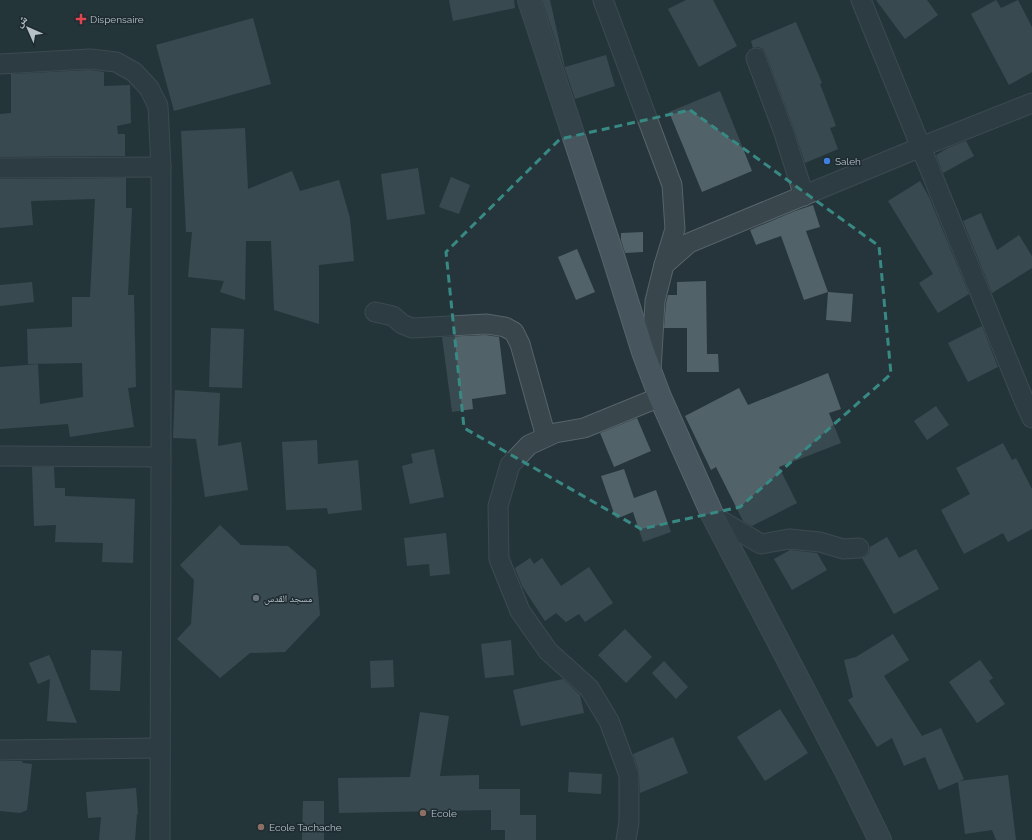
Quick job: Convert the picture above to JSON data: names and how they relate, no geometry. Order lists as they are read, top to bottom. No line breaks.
{"places":{"health":["Dispensaire"],"other":["Saleh","مسجد القدس","Ecole","Ecole Tachache"]},"north":"top left"}
